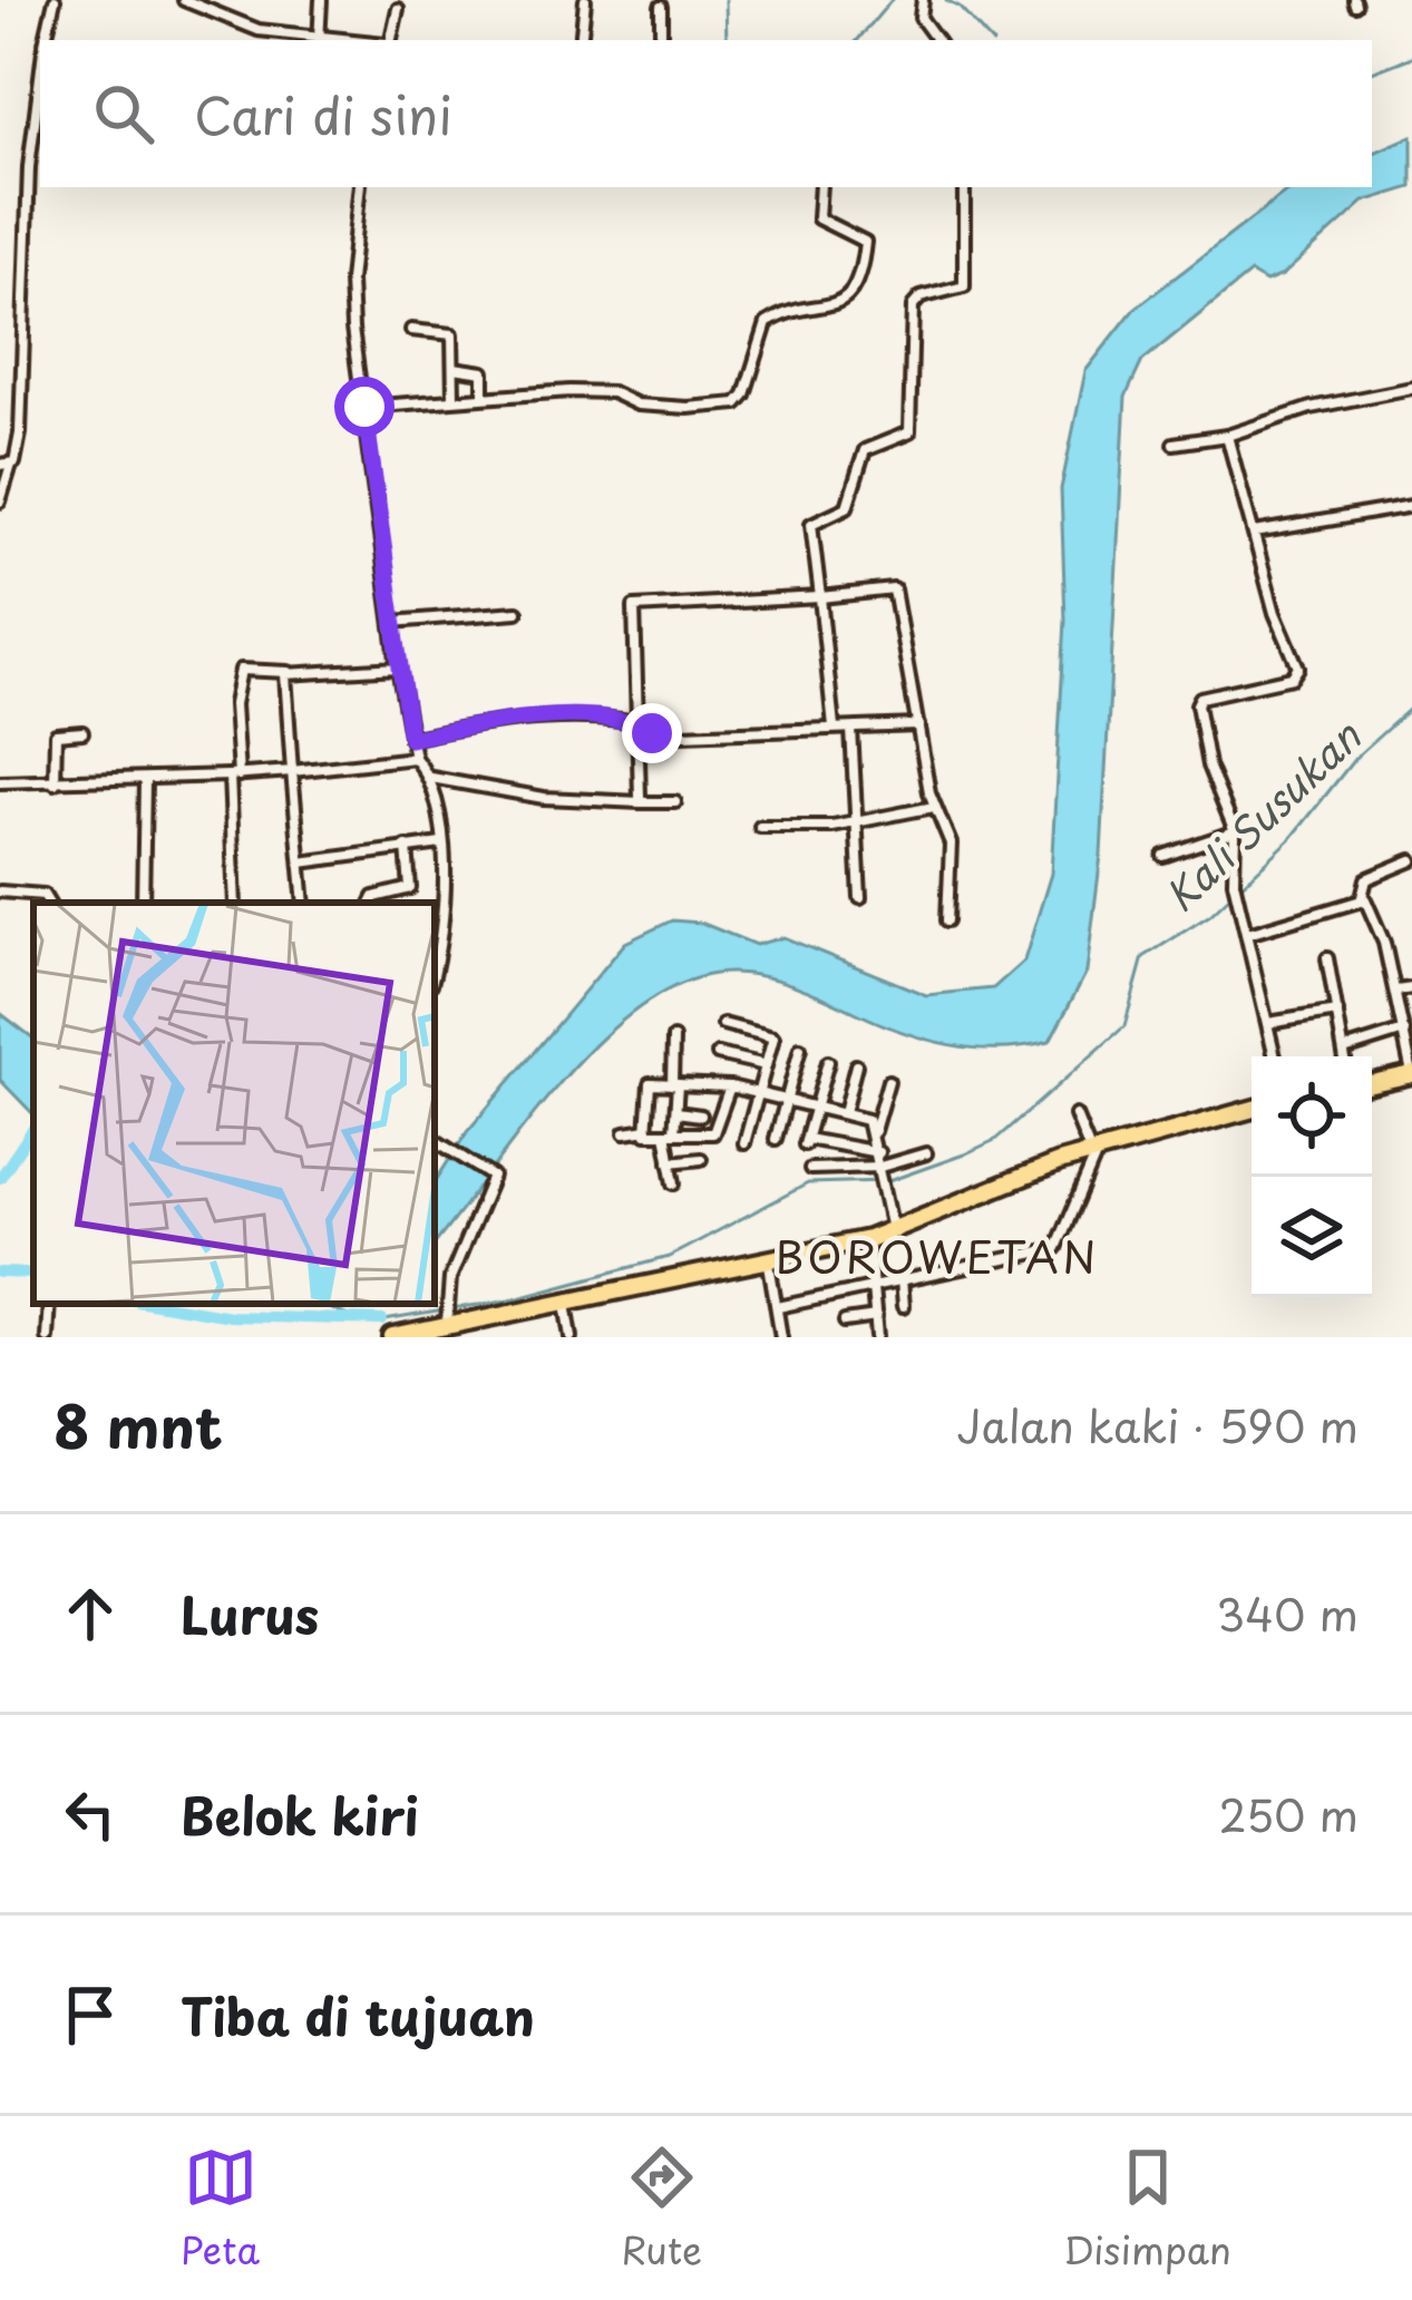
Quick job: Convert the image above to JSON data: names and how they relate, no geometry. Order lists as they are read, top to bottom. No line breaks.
{"districts":["BOROWETAN"],"water":["Kali Susukan"],"page":{"search":"Cari di sini","heading":["8 mnt","Jalan kaki · 590 m"],"list":[["Lurus","340 m"],["Belok kiri","250 m"],"Tiba di tujuan"],"nav":["Peta","Rute","Disimpan"]}}
